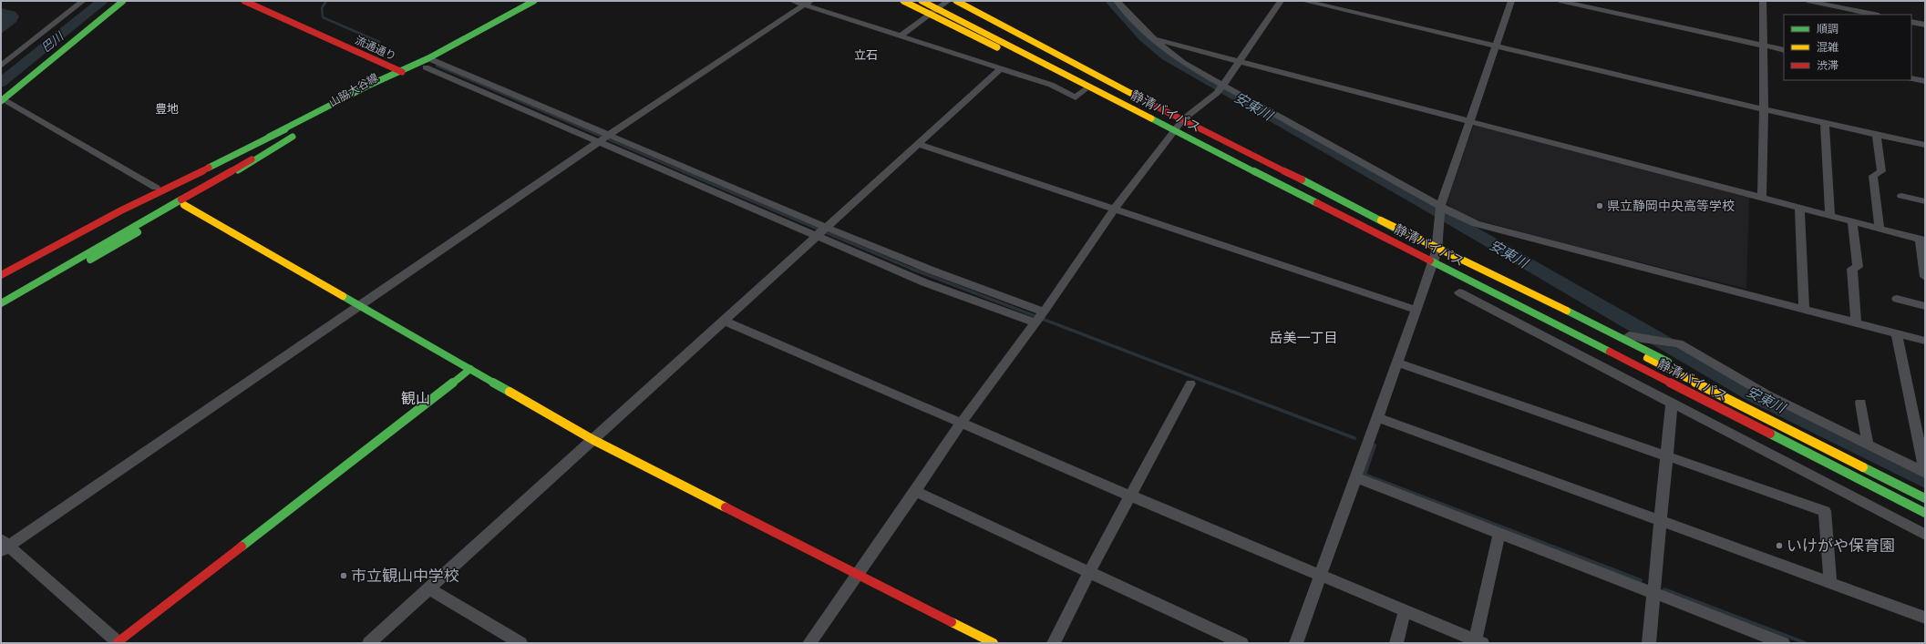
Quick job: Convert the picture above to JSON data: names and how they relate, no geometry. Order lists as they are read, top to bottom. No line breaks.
{"streets":{"main road":["流通通り","山脇大谷線","静清バイパス"]},"crossings":[["流通通り","山脇大谷線"]],"districts":["立石","豊地","岳美一丁目","観山"],"water":["巴川","安東川"],"places":["県立静岡中央高等学校","いけがや保育園","市立観山中学校"],"legend":["順調","混雑","渋滞"]}
